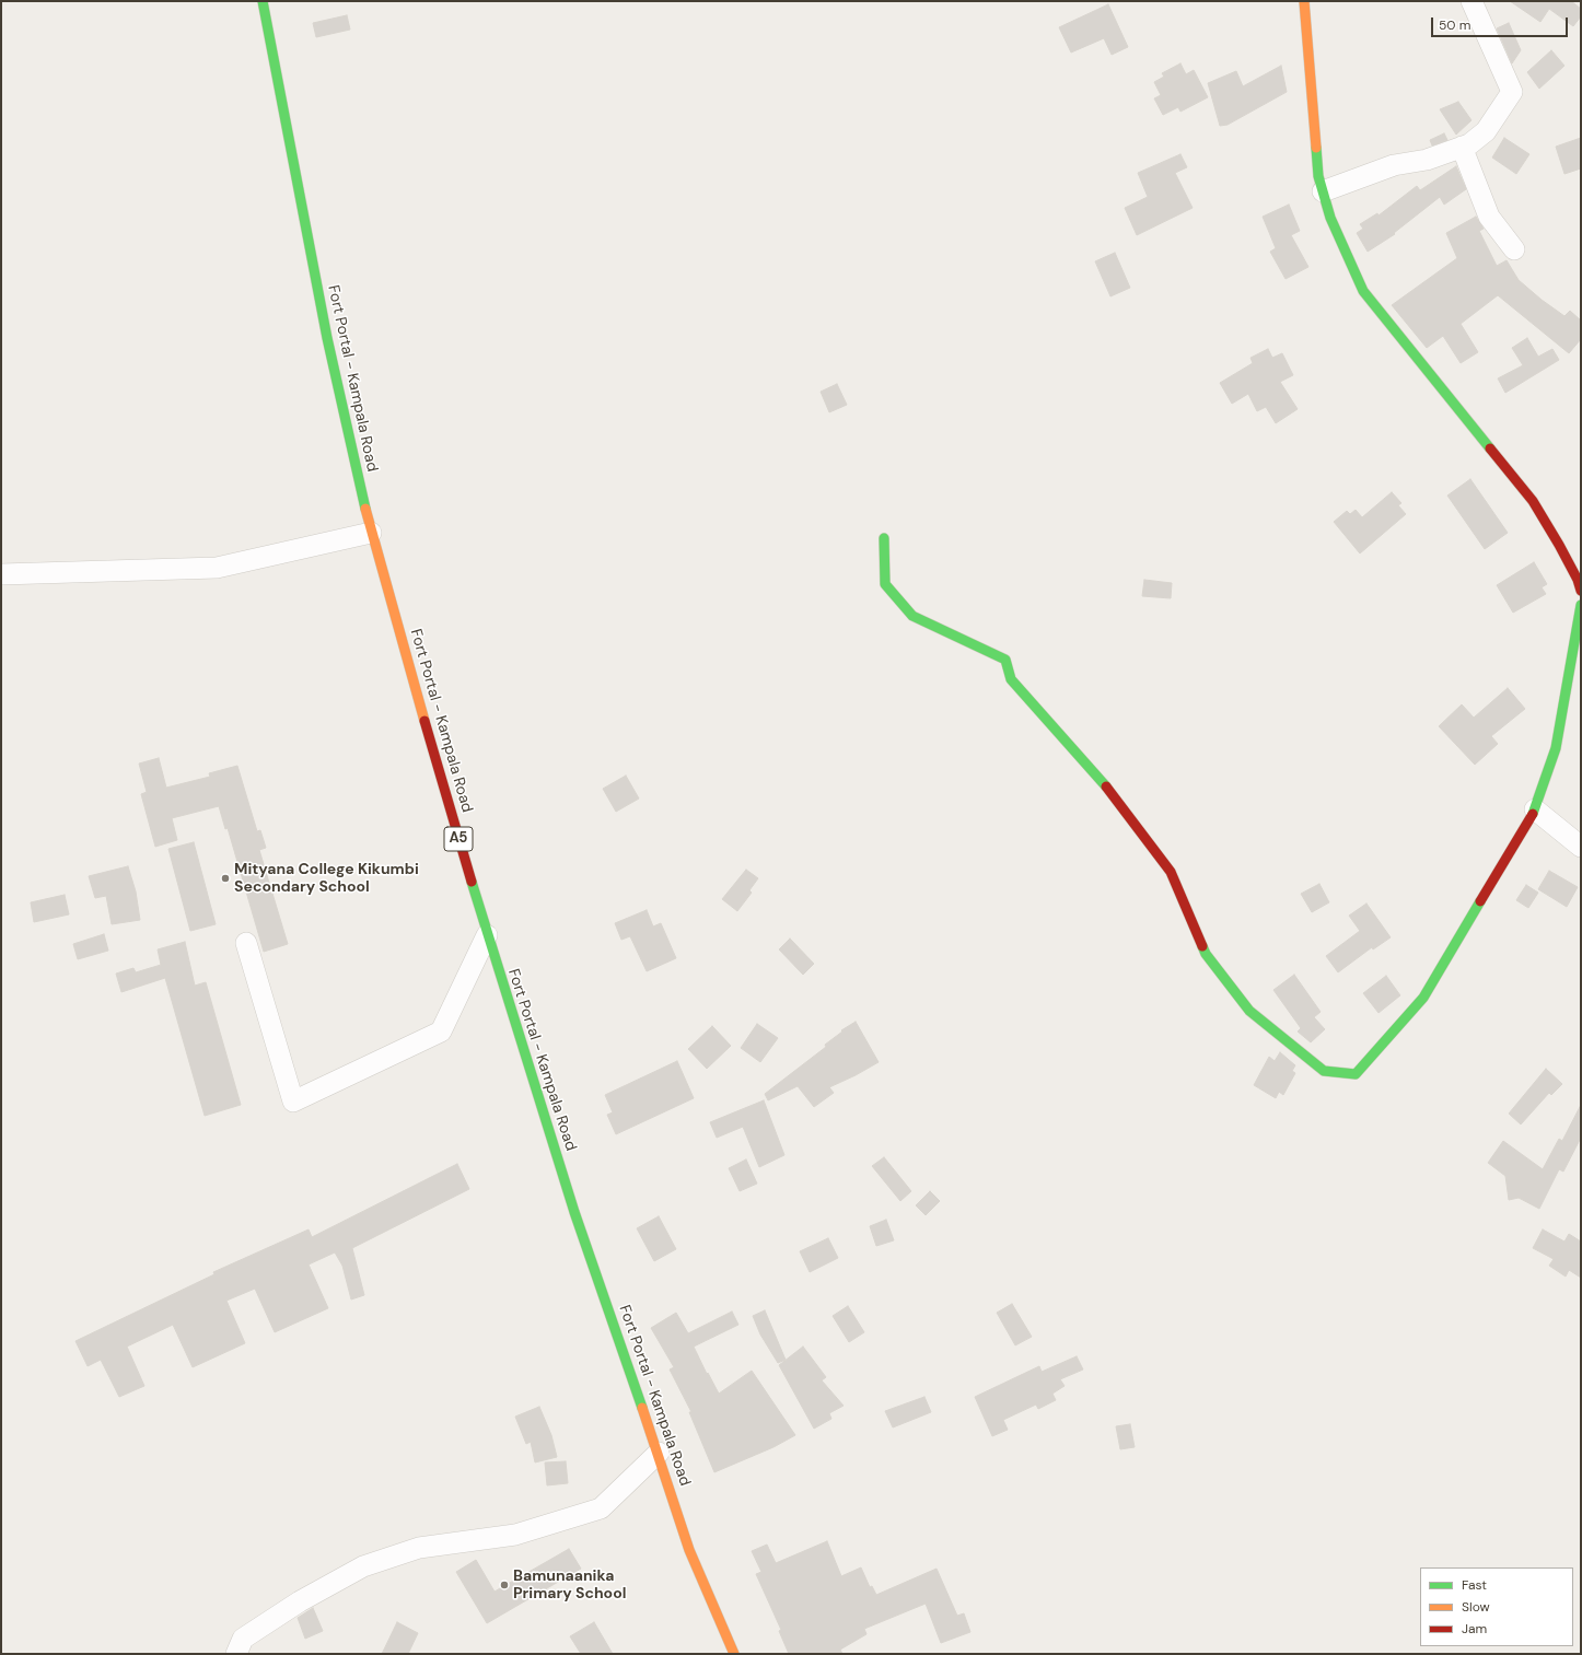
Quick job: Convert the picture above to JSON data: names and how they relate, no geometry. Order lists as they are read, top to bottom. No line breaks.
{"streets":{"street":["Fort Portal - Kampala Road","A5"]},"places":["Mityana College Kikumbi Secondary School","Bamunaanika Primary School"],"legend":["Fast","Slow","Jam"],"scale_bar":"50 m"}
